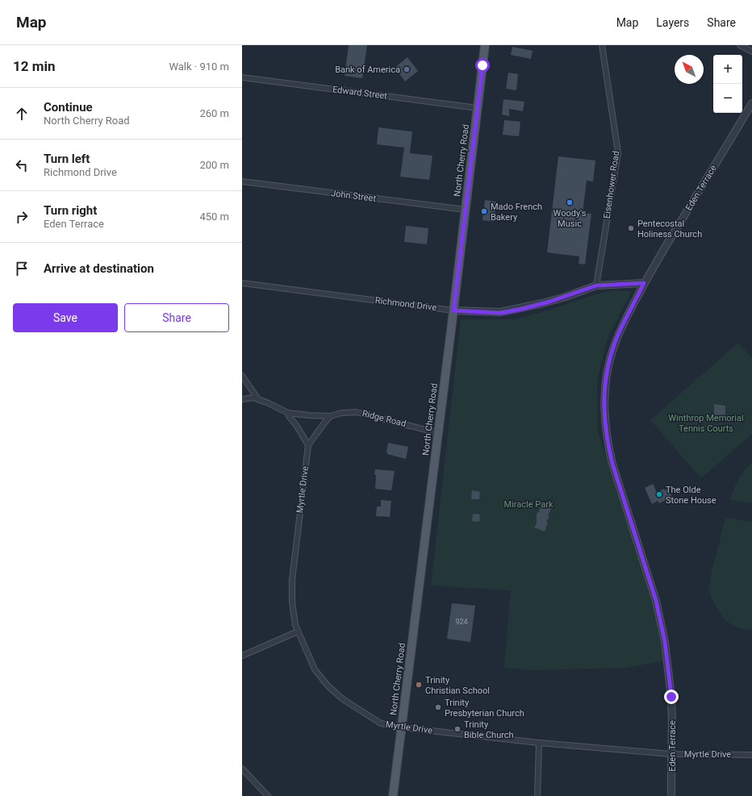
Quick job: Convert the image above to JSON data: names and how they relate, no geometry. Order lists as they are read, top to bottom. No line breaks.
{"streets":{"main road":["North Cherry Road"],"street":["Edward Street","Eisenhower Road","Eden Terrace","John Street","Richmond Drive","Ridge Road","Myrtle Drive"]},"crossings":[["Edward Street","North Cherry Road"],["North Cherry Road","John Street"],["North Cherry Road","Richmond Drive"],["North Cherry Road","Ridge Road"],["North Cherry Road","Myrtle Drive"],["Eisenhower Road","Richmond Drive"],["Eden Terrace","Richmond Drive"],["Eden Terrace","Myrtle Drive"],["Ridge Road","Myrtle Drive"]],"parks":["Winthrop Memorial Tennis Courts","Miracle Park"],"places":["Bank of America","Woody's Music","Mado French Bakery","Pentecostal Holiness Church","The Olde Stone House","Trinity Christian School","Trinity Presbyterian Church","Trinity Bible Church"],"house_numbers":["924"],"north":"top left","page":{"header":"Map","nav":["Map","Layers","Share"],"heading":["12 min","Walk · 910 m"],"map_buttons":["+","−"],"list":[["Continue","North Cherry Road","260 m"],["Turn left","Richmond Drive","200 m"],["Turn right","Eden Terrace","450 m"],"Arrive at destination"],"buttons":["Save","Share"]}}
